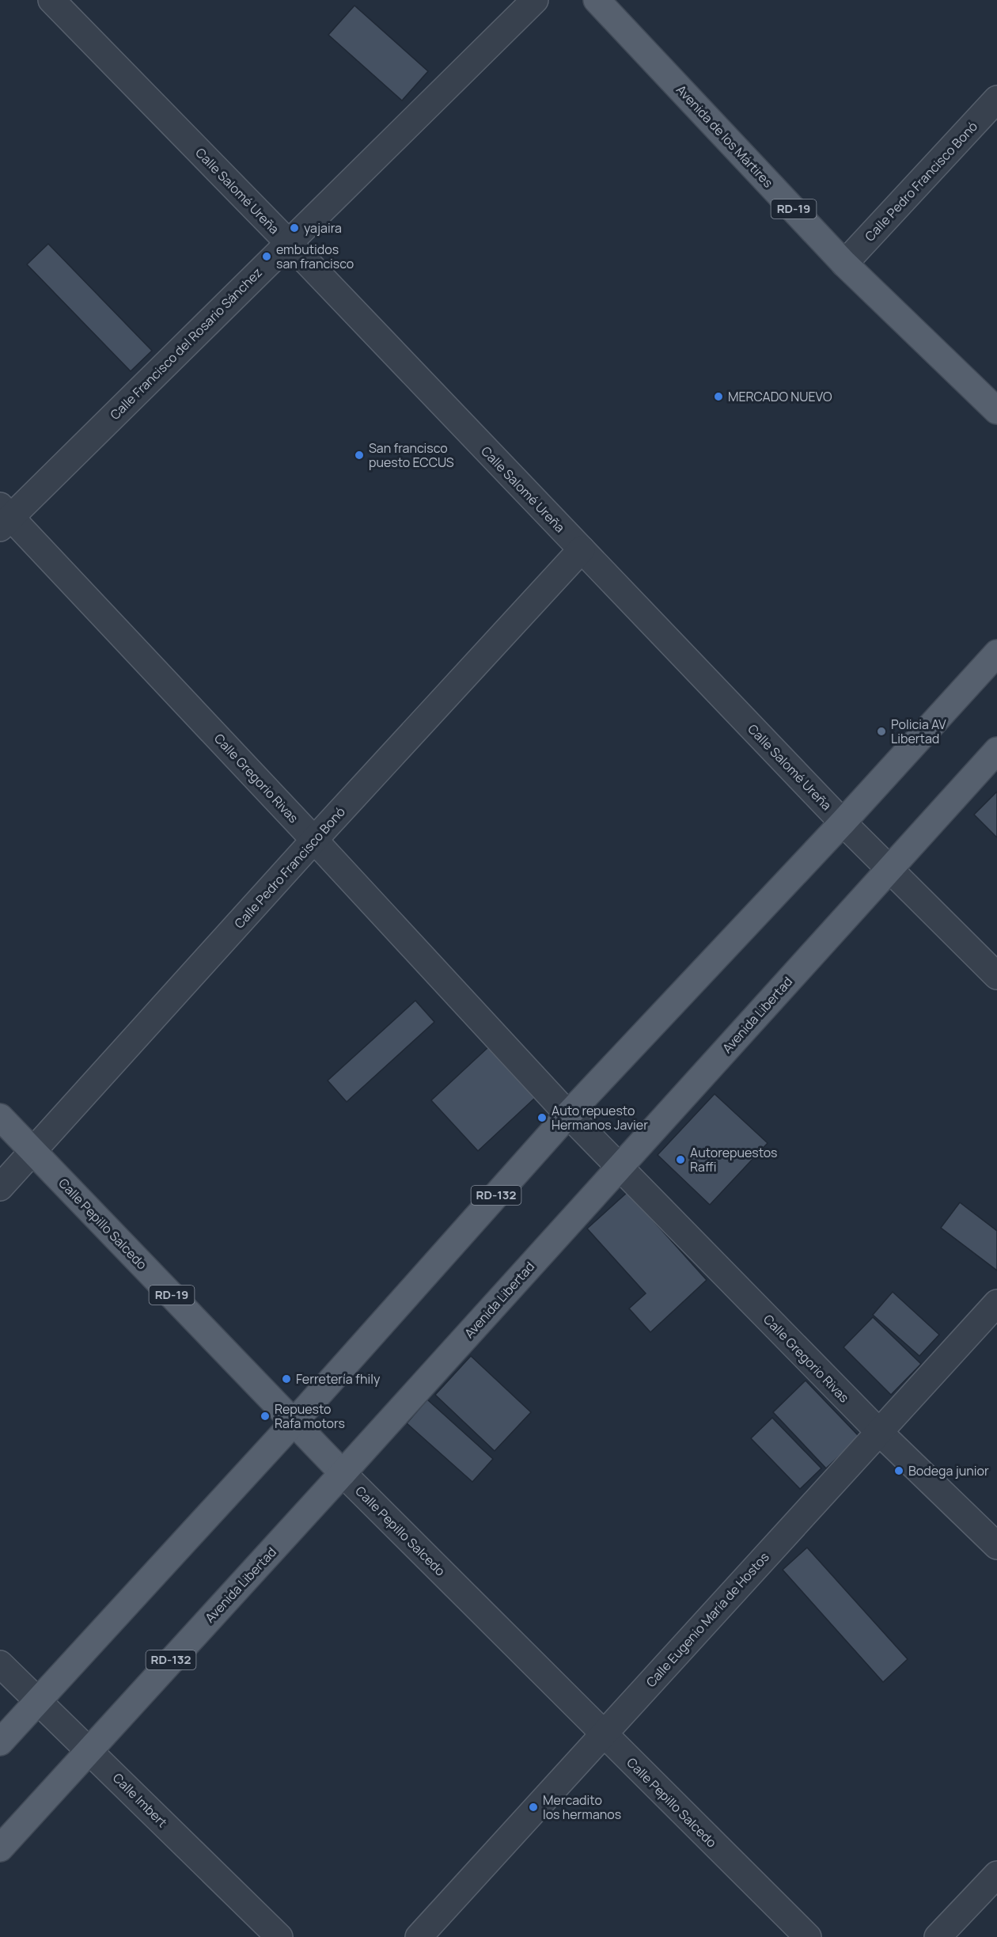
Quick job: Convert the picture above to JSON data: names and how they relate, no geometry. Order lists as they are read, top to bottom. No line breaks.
{"streets":{"main road":["Avenida de los Mártires","RD-19","Avenida Libertad","RD-132","Calle Pepillo Salcedo"],"street":["Calle Pedro Francisco Bonó","Calle Salomé Ureña","Calle Francisco del Rosario Sánchez","Calle Gregorio Rivas","Calle Eugenio María de Hostos","Calle Imbert"]},"crossings":[["Avenida de los Mártires","Calle Pedro Francisco Bonó"],["Calle Pedro Francisco Bonó","Calle Salomé Ureña"],["Calle Pedro Francisco Bonó","Calle Gregorio Rivas"],["Calle Pedro Francisco Bonó","Calle Pepillo Salcedo"],["Calle Salomé Ureña","Calle Francisco del Rosario Sánchez"],["Calle Salomé Ureña","Avenida Libertad"],["Calle Salomé Ureña","RD-132"],["Calle Francisco del Rosario Sánchez","Calle Gregorio Rivas"],["Calle Gregorio Rivas","Avenida Libertad"],["Calle Gregorio Rivas","RD-132"],["Calle Gregorio Rivas","Calle Eugenio María de Hostos"],["Avenida Libertad","Calle Pepillo Salcedo"],["Avenida Libertad","Calle Imbert"],["RD-132","Calle Pepillo Salcedo"],["RD-132","Calle Imbert"],["Calle Pepillo Salcedo","Calle Eugenio María de Hostos"]],"places":["yajaira","embutidos san francisco","MERCADO NUEVO","San francisco puesto ECCUS","Policia AV Libertad","Auto repuesto Hermanos Javier","Autorepuestos Raffi","Ferretería fhily","Repuesto Rafa motors","Bodega junior","Mercadito los hermanos"]}
